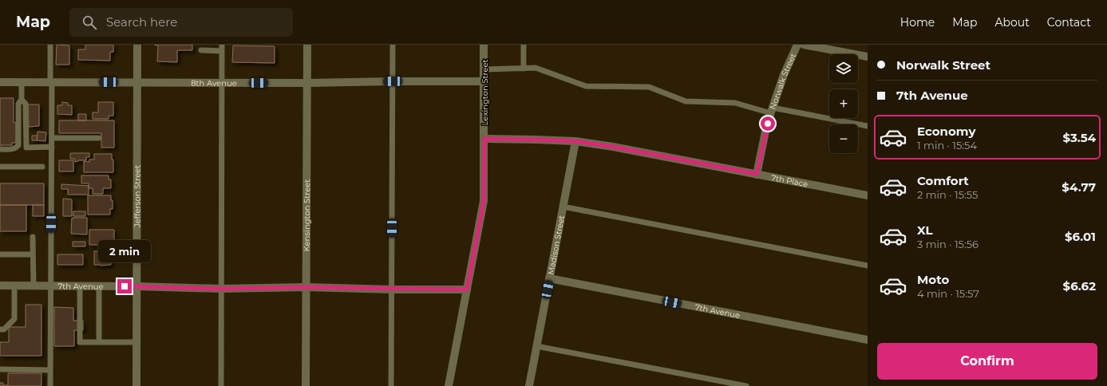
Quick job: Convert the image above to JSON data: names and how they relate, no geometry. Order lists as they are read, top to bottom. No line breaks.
{"streets":{"street":["Norwalk Street","8th Avenue","Lexington Street","7th Place","Jefferson Street","Kensington Street","Madison Street","7th Avenue"]},"crossings":[["Norwalk Street","7th Place"],["8th Avenue","Lexington Street"],["8th Avenue","Jefferson Street"],["8th Avenue","Kensington Street"],["Lexington Street","7th Place"],["Lexington Street","7th Avenue"],["7th Place","Madison Street"],["Jefferson Street","7th Avenue"],["Kensington Street","7th Avenue"],["Madison Street","7th Avenue"]],"page":{"header":"Map","search":"Search here","nav":["Home","Map","About","Contact"],"banner":["Norwalk Street","7th Avenue"],"map_buttons":["+","−"],"list":[{"name":"Economy","note":"1 min · 15:54","value":"$3.54"},{"name":"Comfort","note":"2 min · 15:55","value":"$4.77"},{"name":"XL","note":"3 min · 15:56","value":"$6.01"},{"name":"Moto","note":"4 min · 15:57","value":"$6.62"}],"bubble":"2 min","buttons":"Confirm"}}
